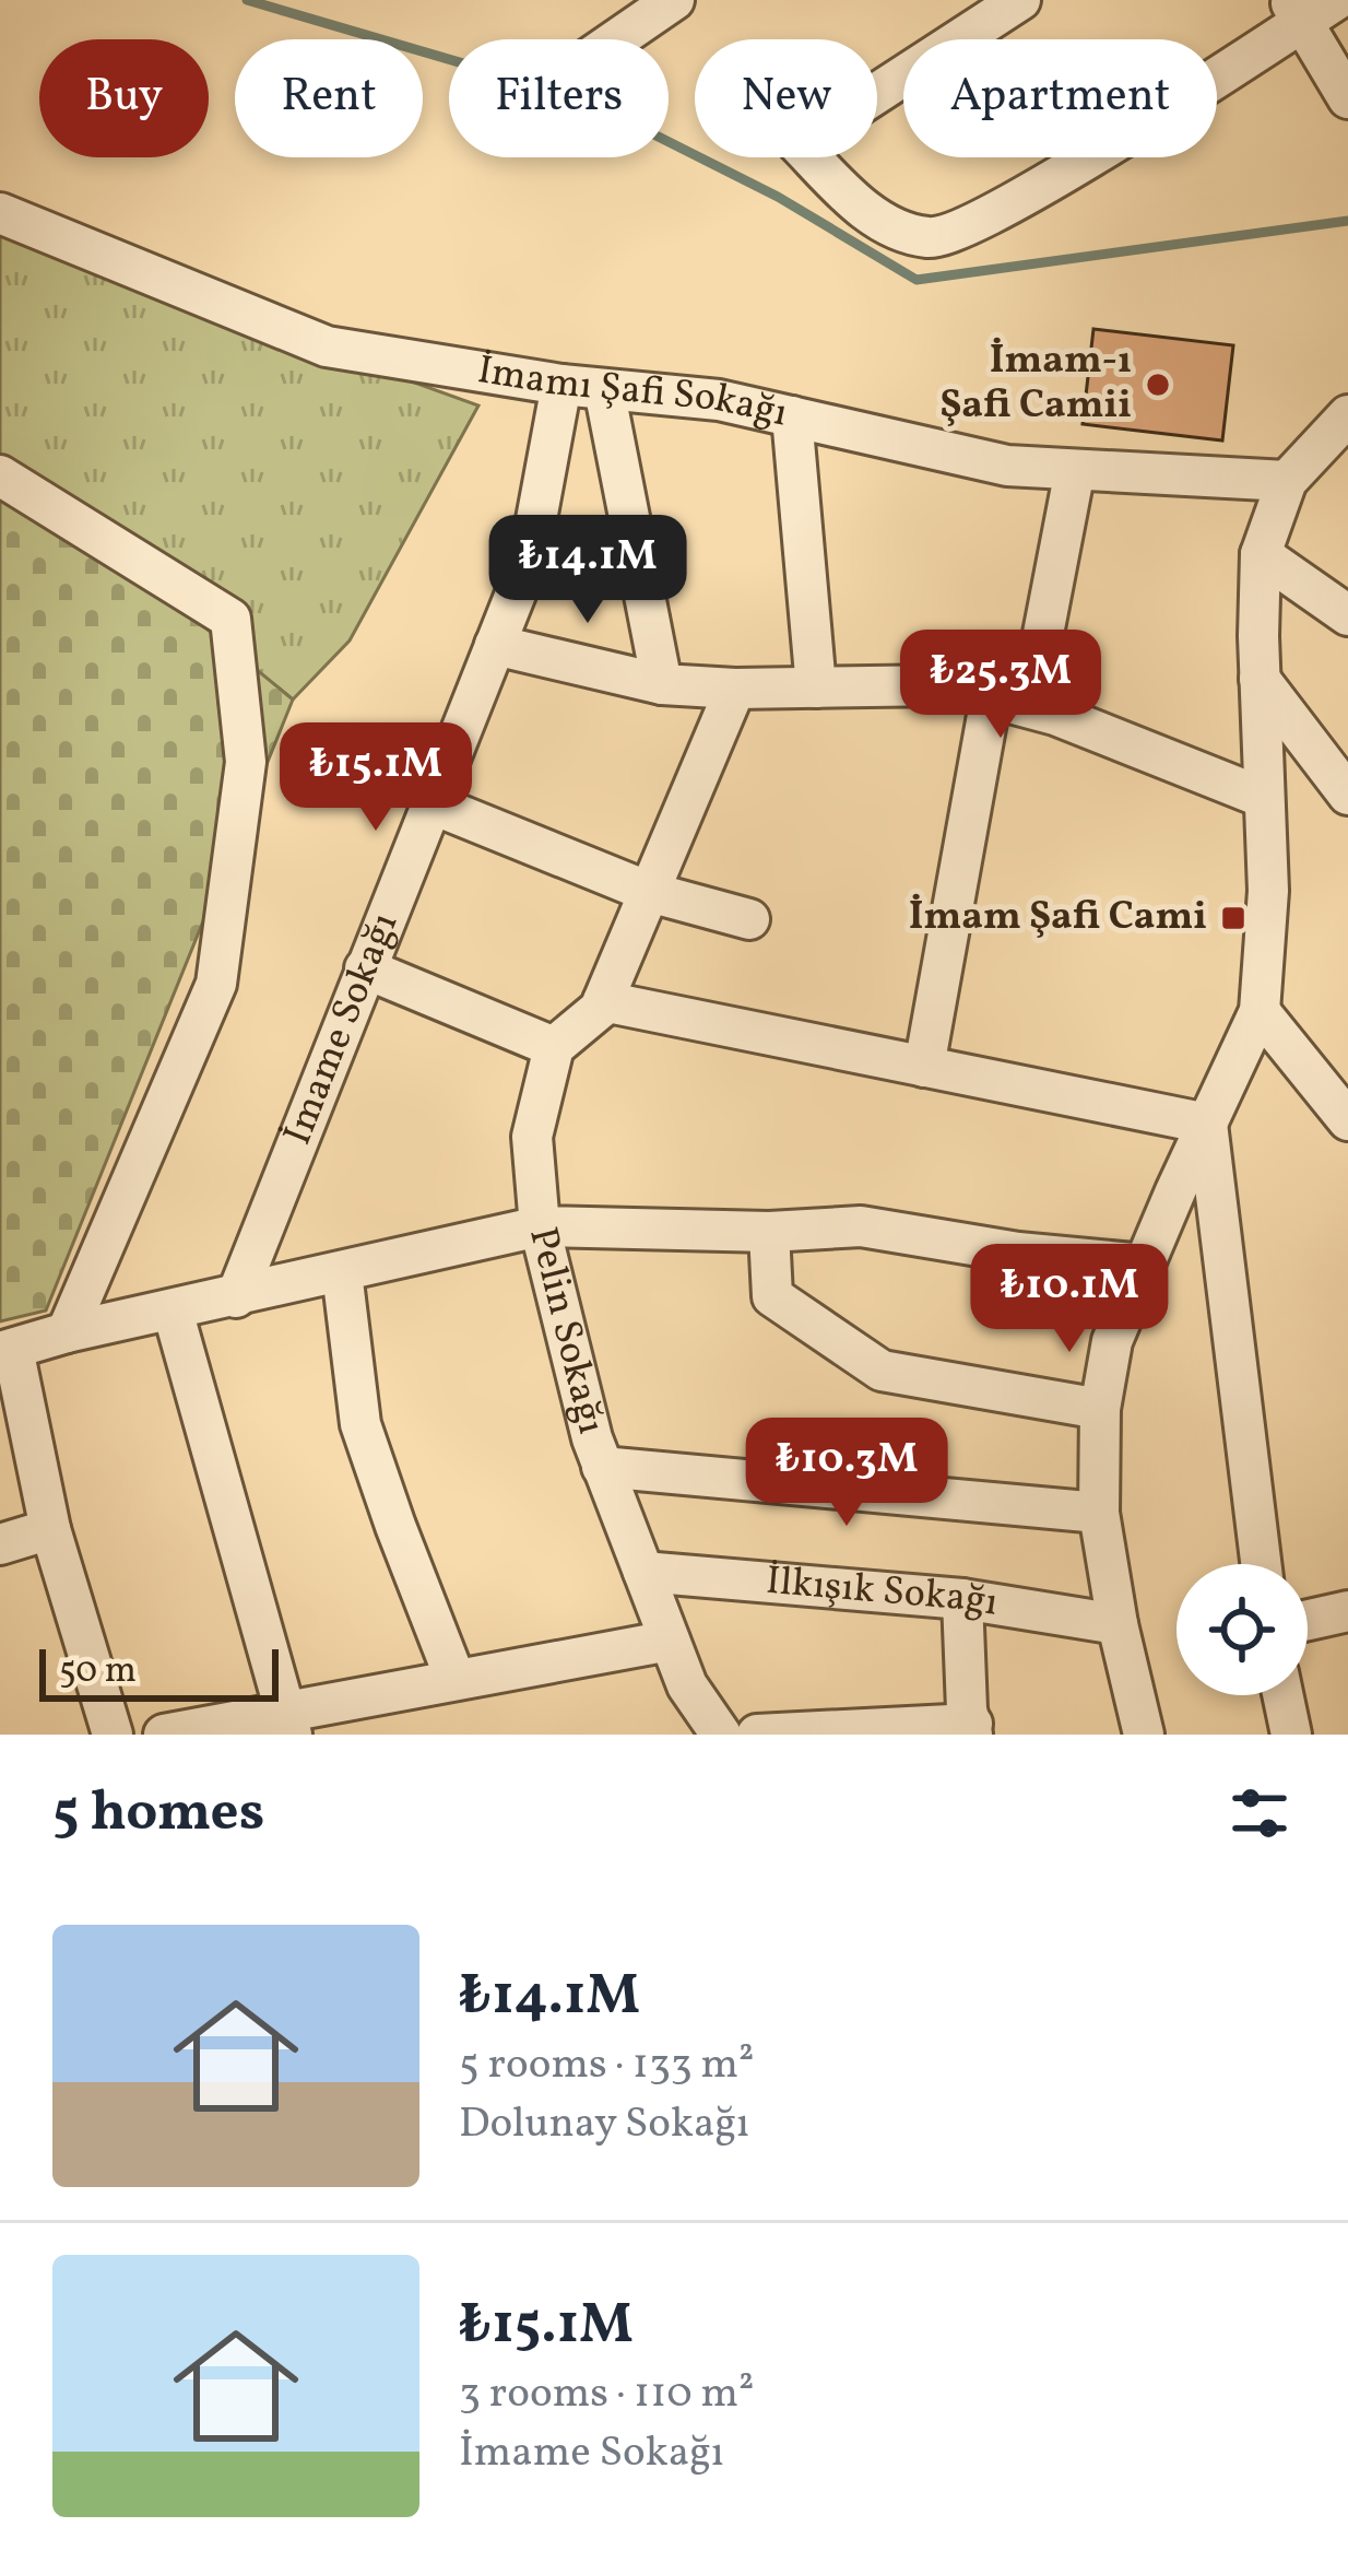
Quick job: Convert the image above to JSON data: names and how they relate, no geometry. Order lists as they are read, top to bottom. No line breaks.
{"streets":{"street":["İmamı Şafi Sokağı","İmame Sokağı","Pelin Sokağı","İlkışık Sokağı"]},"crossings":[["İmamı Şafi Sokağı","İmame Sokağı"],["İmame Sokağı","Pelin Sokağı"],["Pelin Sokağı","İlkışık Sokağı"]],"places":{"other":["İmam-ı Şafi Camii"],"transit":["İmam Şafi Cami"]},"scale_bar":"50 m","page":{"chip":["Buy","Rent","Filters","New","Apartment"],"price":["₺14.1M","₺25.3M","₺15.1M","₺10.1M","₺10.3M"],"scale":"50 m","heading":"5 homes","list":[{"name":"₺14.1M","note":"5 rooms · 133 m² · Dolunay Sokağı"},{"name":"₺15.1M","note":"3 rooms · 110 m² · İmame Sokağı"}]}}
